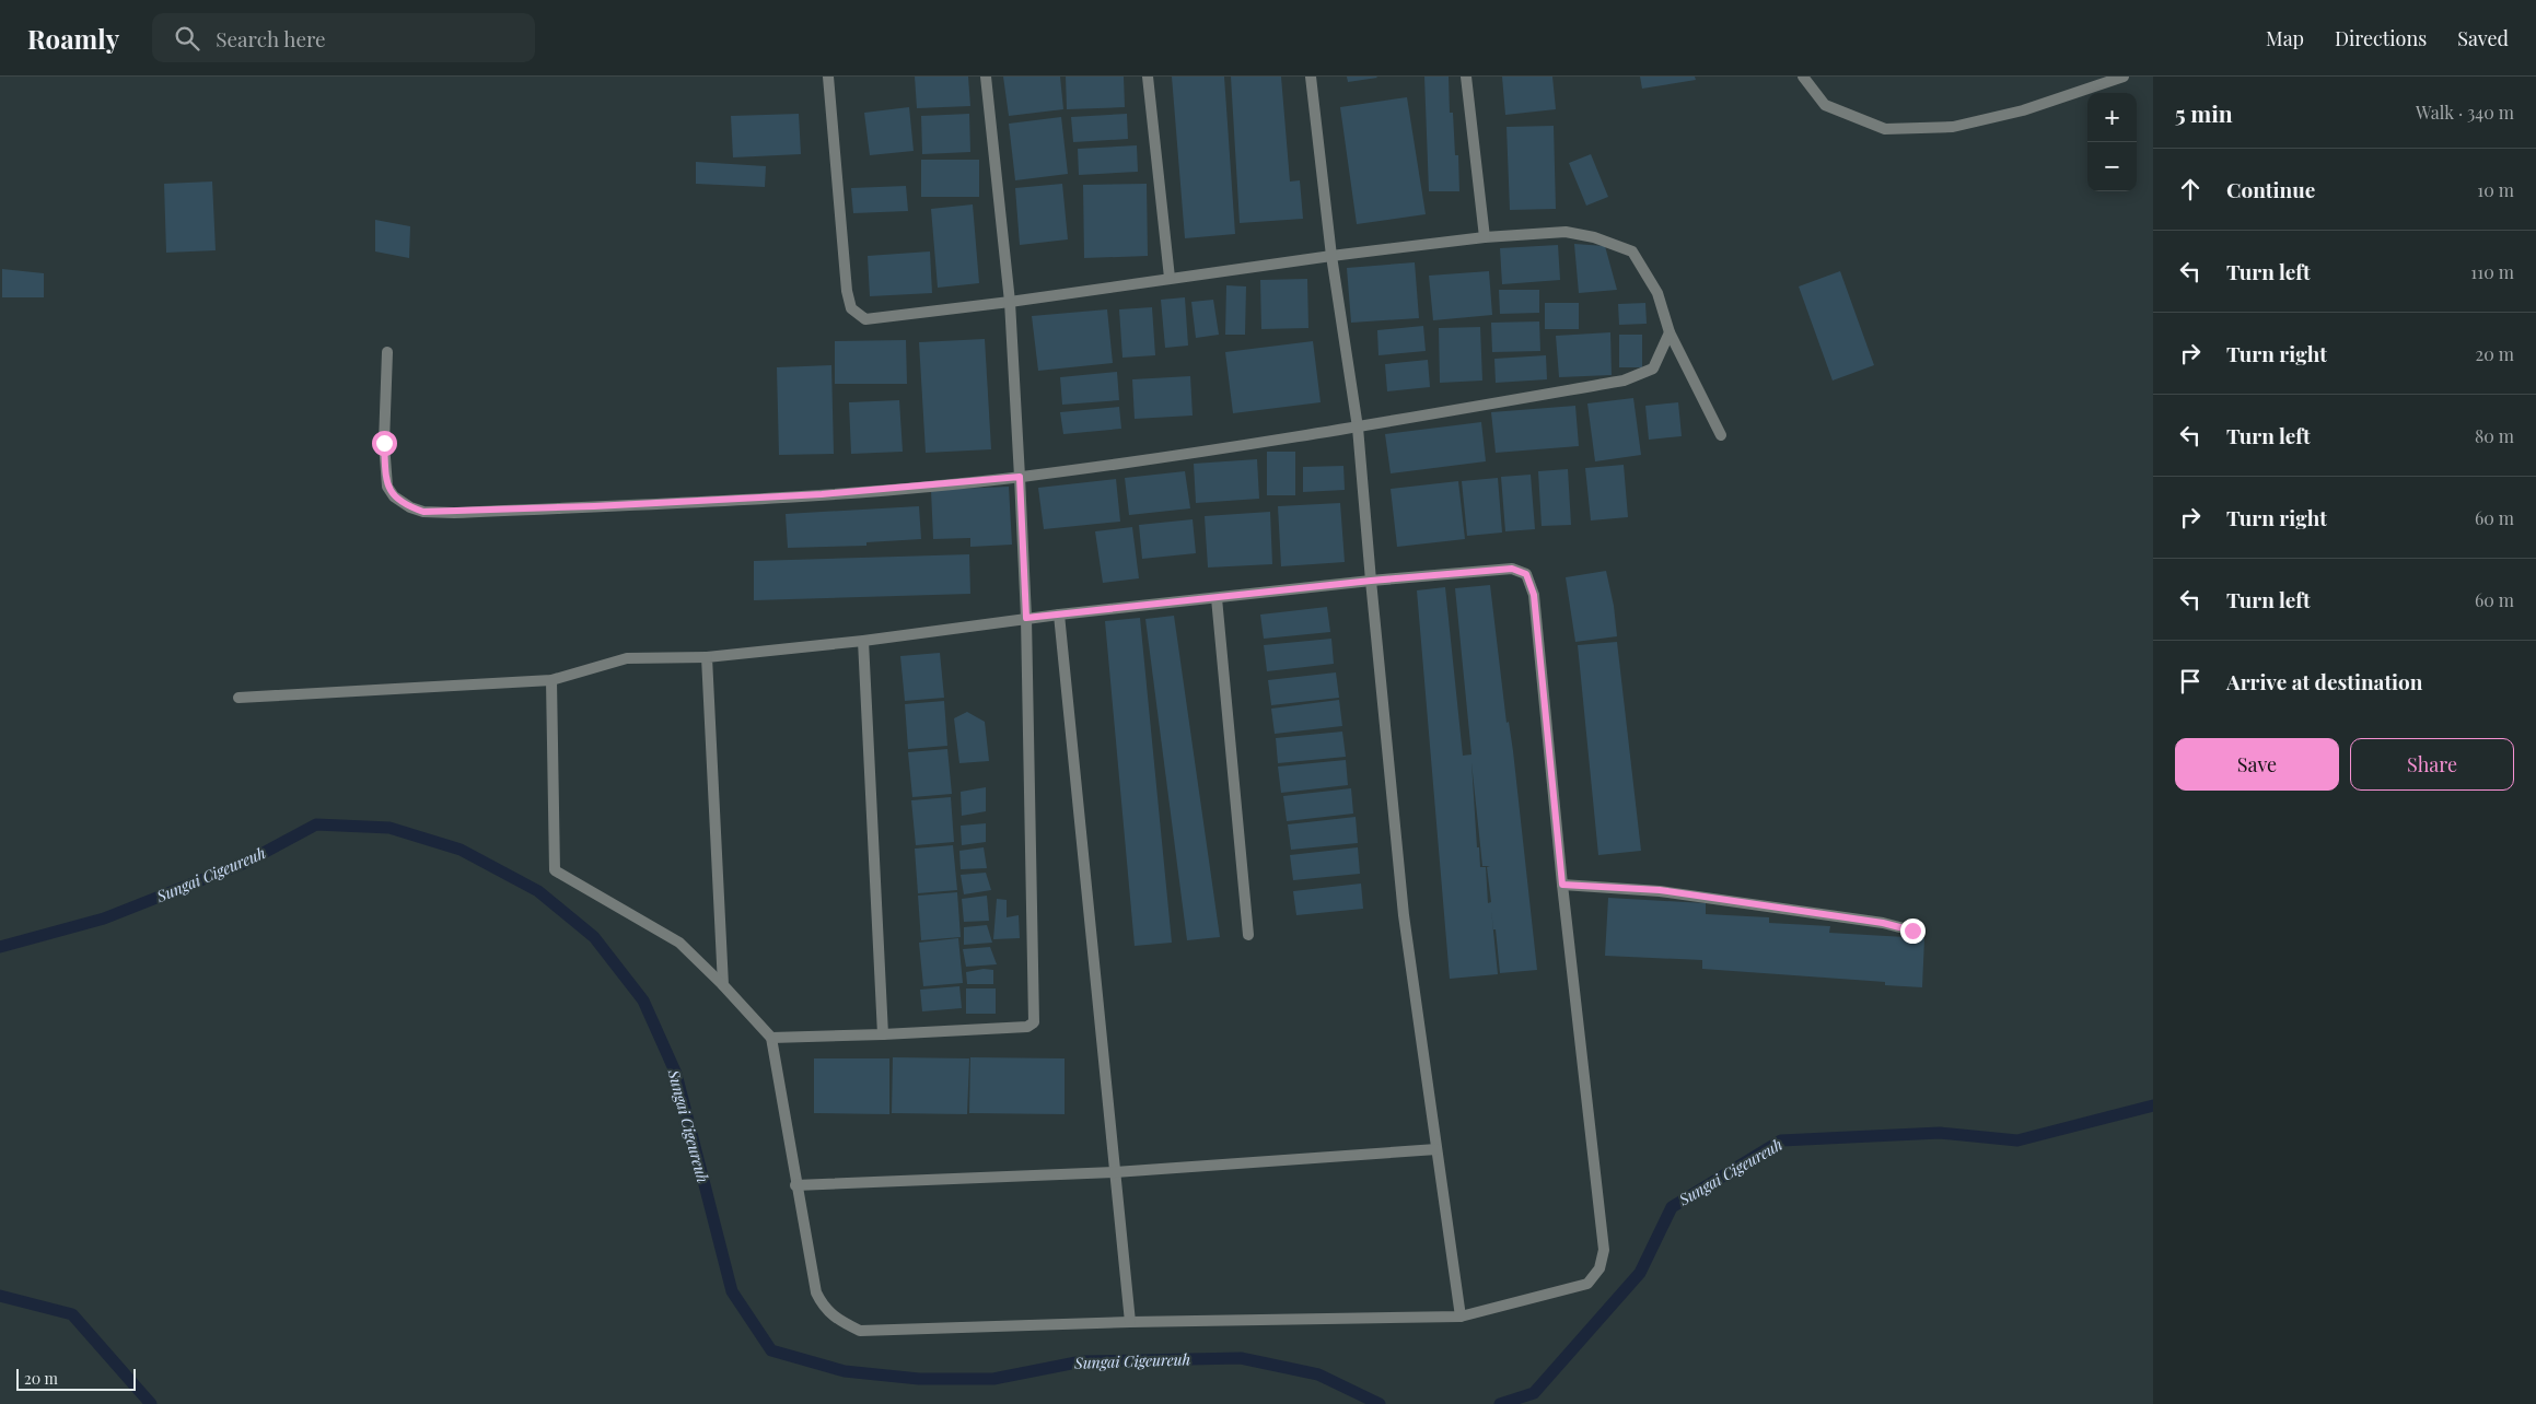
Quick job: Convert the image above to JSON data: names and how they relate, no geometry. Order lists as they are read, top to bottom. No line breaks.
{"water":["Sungai Cigeureuh"],"scale_bar":"20 m","page":{"header":"Roamly","search":"Search here","nav":["Map","Directions","Saved"],"heading":["5 min","Walk · 340 m"],"map_buttons":["+","−"],"list":[["Continue","10 m"],["Turn left","110 m"],["Turn right","20 m"],["Turn left","80 m"],["Turn right","60 m"],["Turn left","60 m"],"Arrive at destination"],"buttons":["Save","Share"],"scale":"20 m"}}
